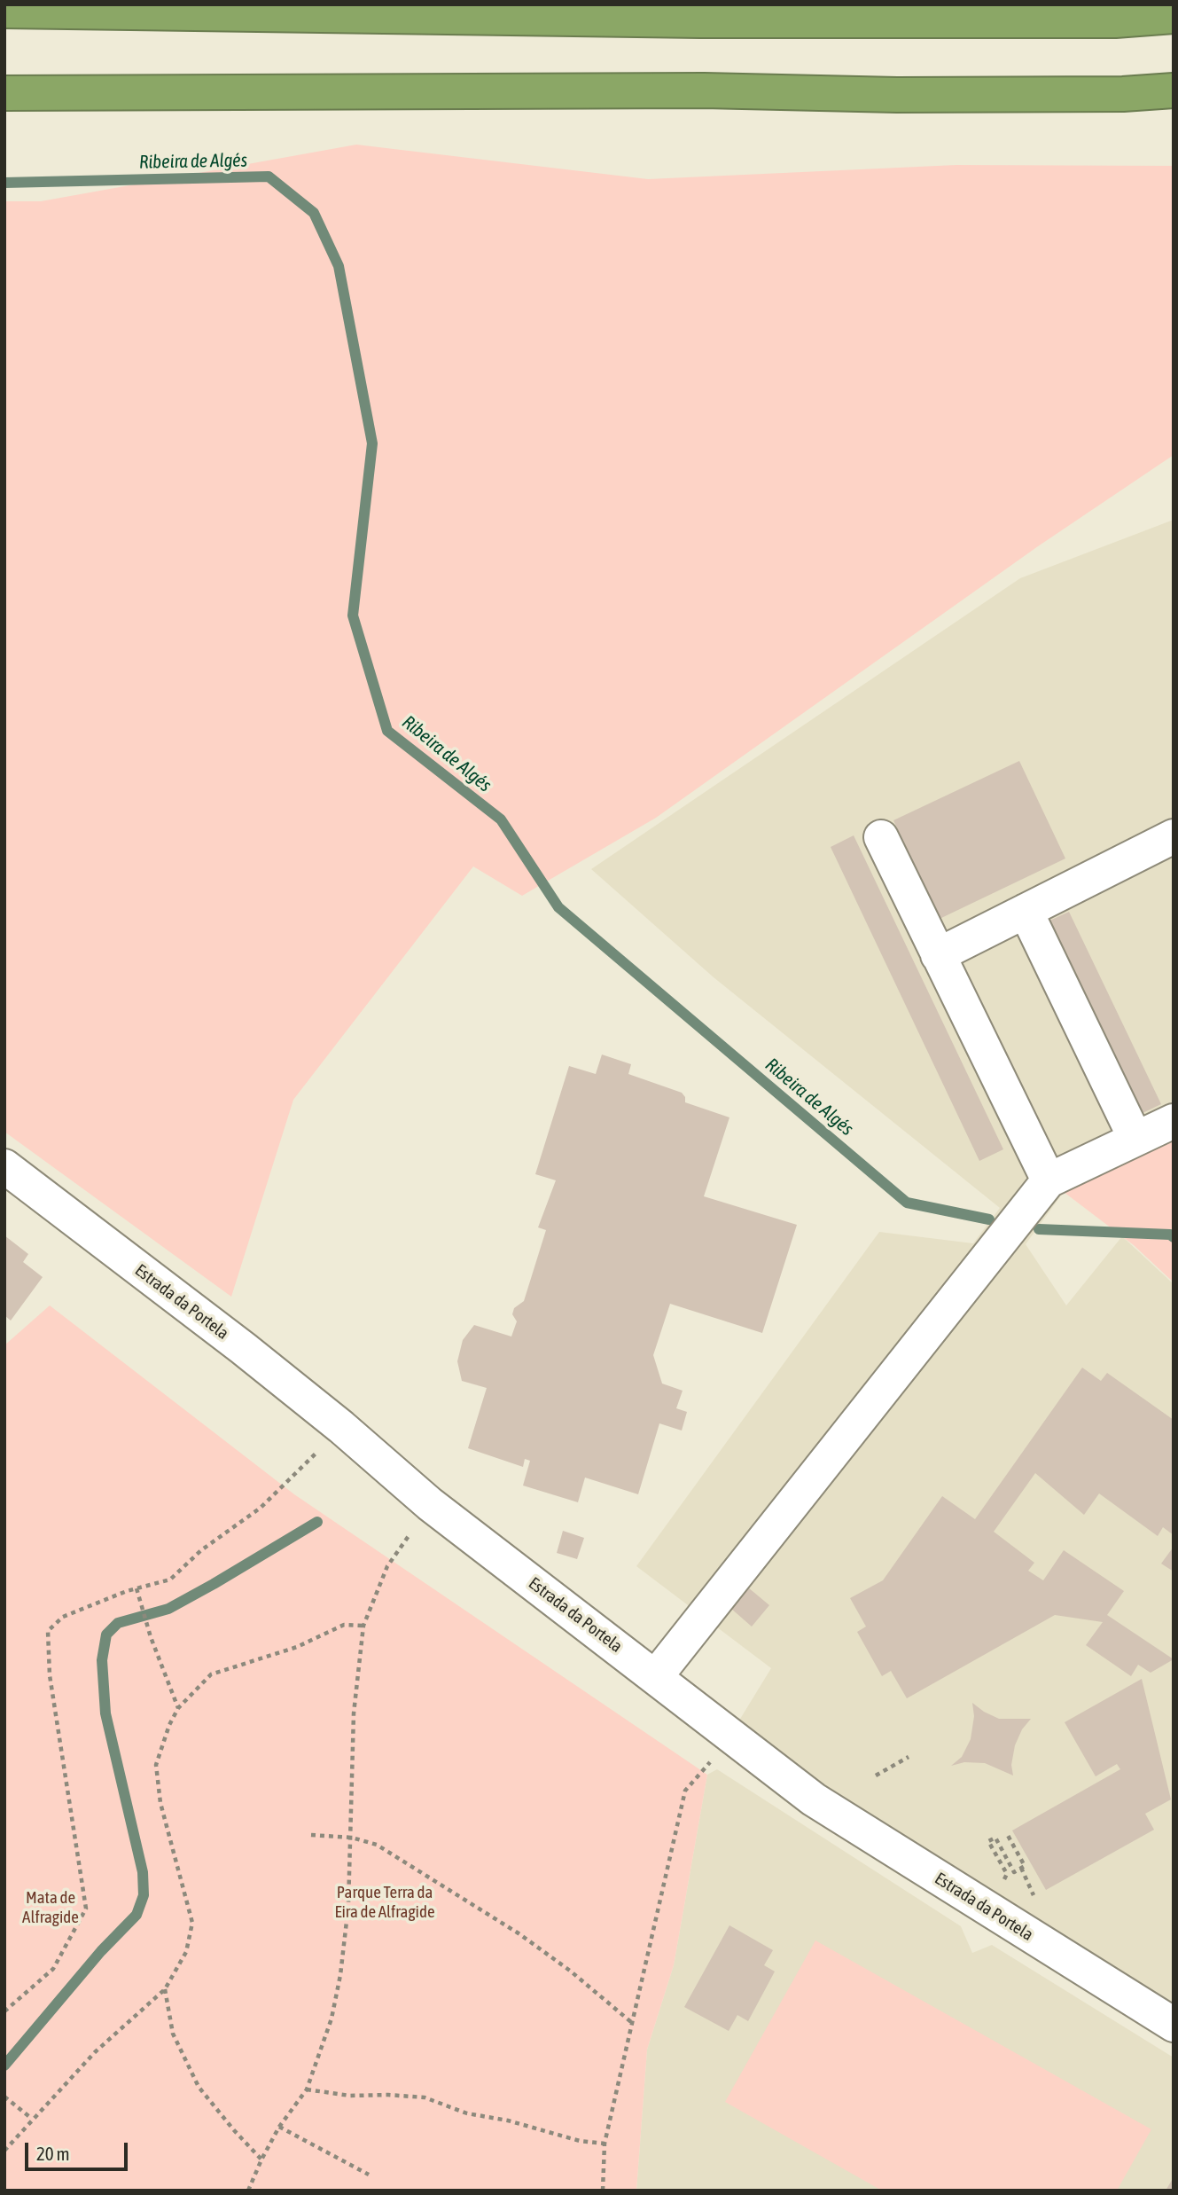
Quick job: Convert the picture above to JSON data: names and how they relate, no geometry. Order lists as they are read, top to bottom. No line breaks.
{"streets":{"street":["Estrada da Portela"]},"water":["Ribeira de Algés"],"parks":["Parque Terra da Eira de Alfragide","Mata de Alfragide"],"scale_bar":"20 m"}
